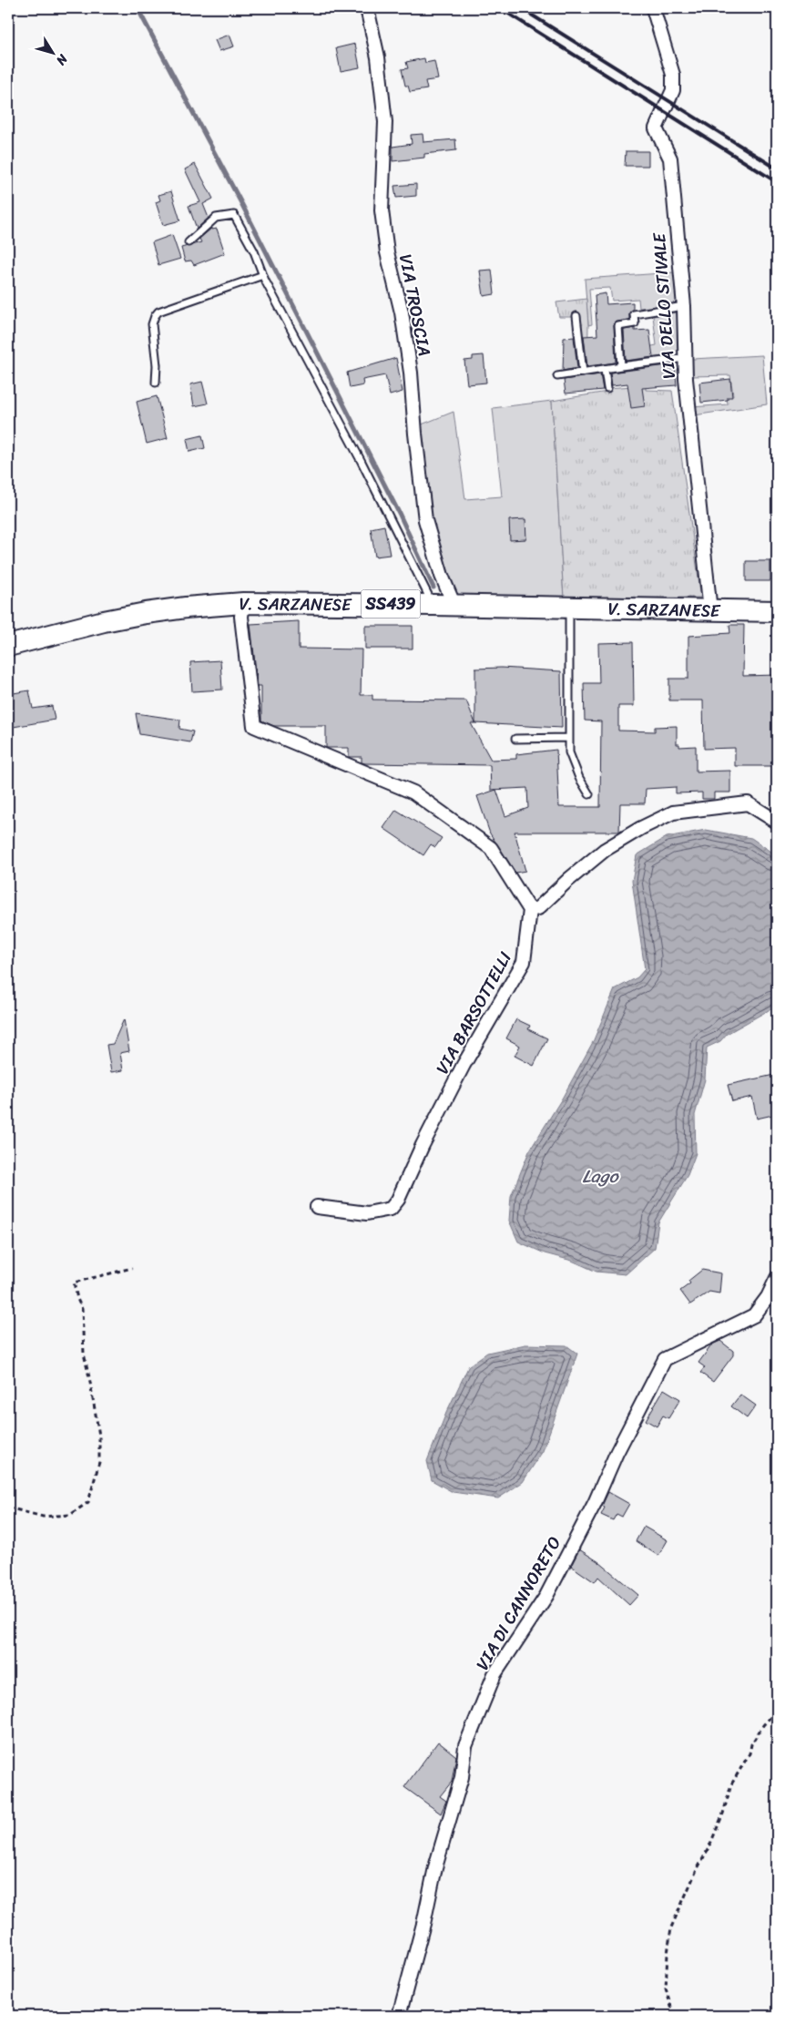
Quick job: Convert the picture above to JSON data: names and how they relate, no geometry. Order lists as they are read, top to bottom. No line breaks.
{"streets":{"main road":["V. SARZANESE","SS439"],"street":["VIA TROSCIA","VIA DELLO STIVALE","VIA BARSOTTELLI","VIA DI CANNORETO"]},"crossings":[["VIA TROSCIA","V. SARZANESE"],["VIA DELLO STIVALE","V. SARZANESE"]],"water":["Lago"],"north":"bottom right"}
